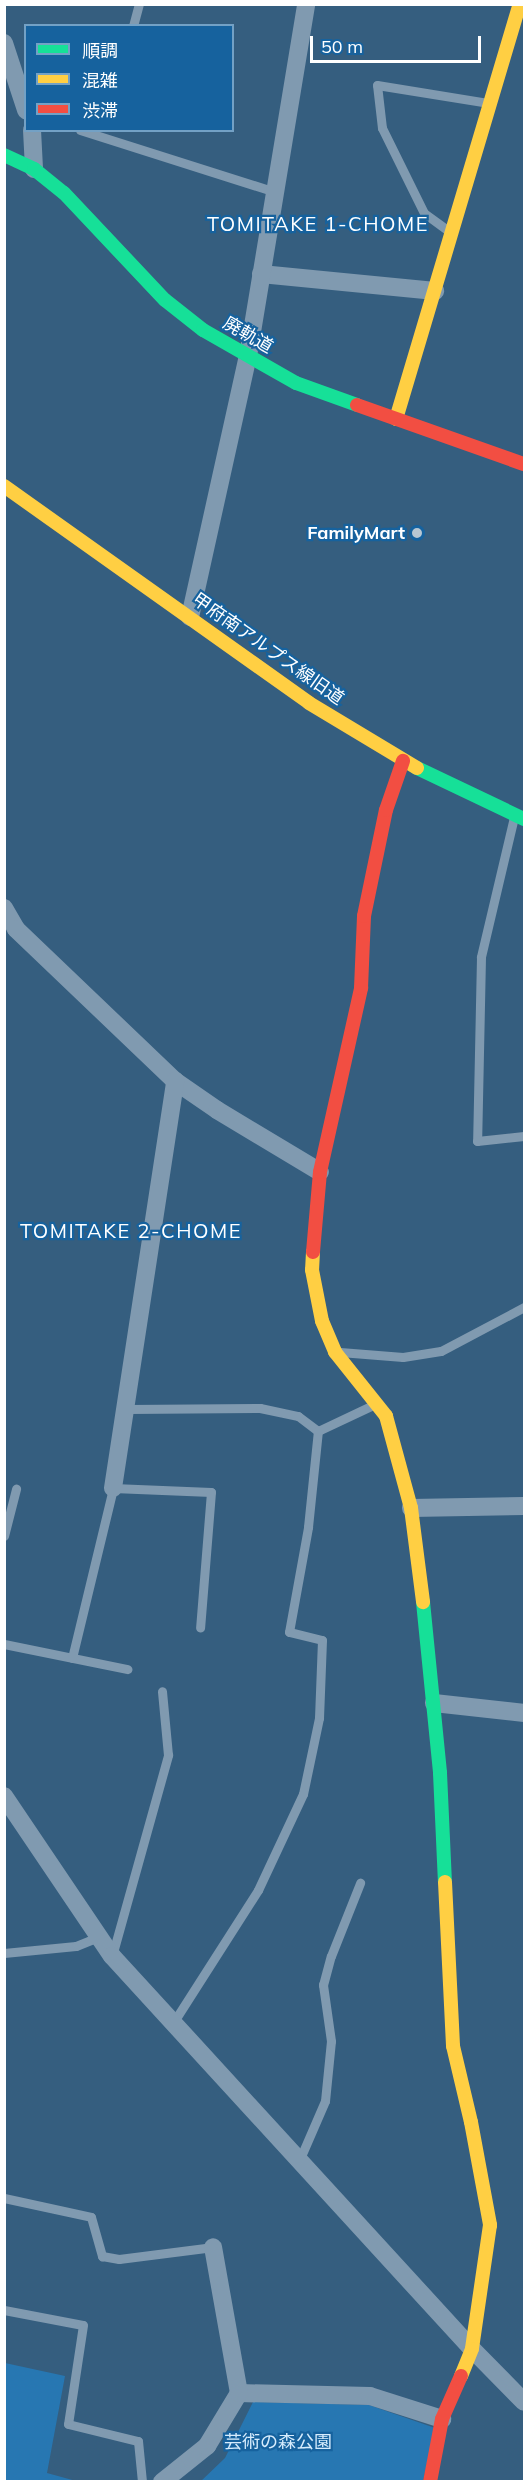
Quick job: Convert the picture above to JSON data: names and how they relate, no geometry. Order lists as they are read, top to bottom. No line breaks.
{"streets":{"street":["廃軌道","甲府南アルプス線旧道"]},"districts":["TOMITAKE 1-CHOME","TOMITAKE 2-CHOME"],"parks":["芸術の森公園"],"places":["FamilyMart"],"legend":["順調","混雑","渋滞"],"scale_bar":"50 m"}
